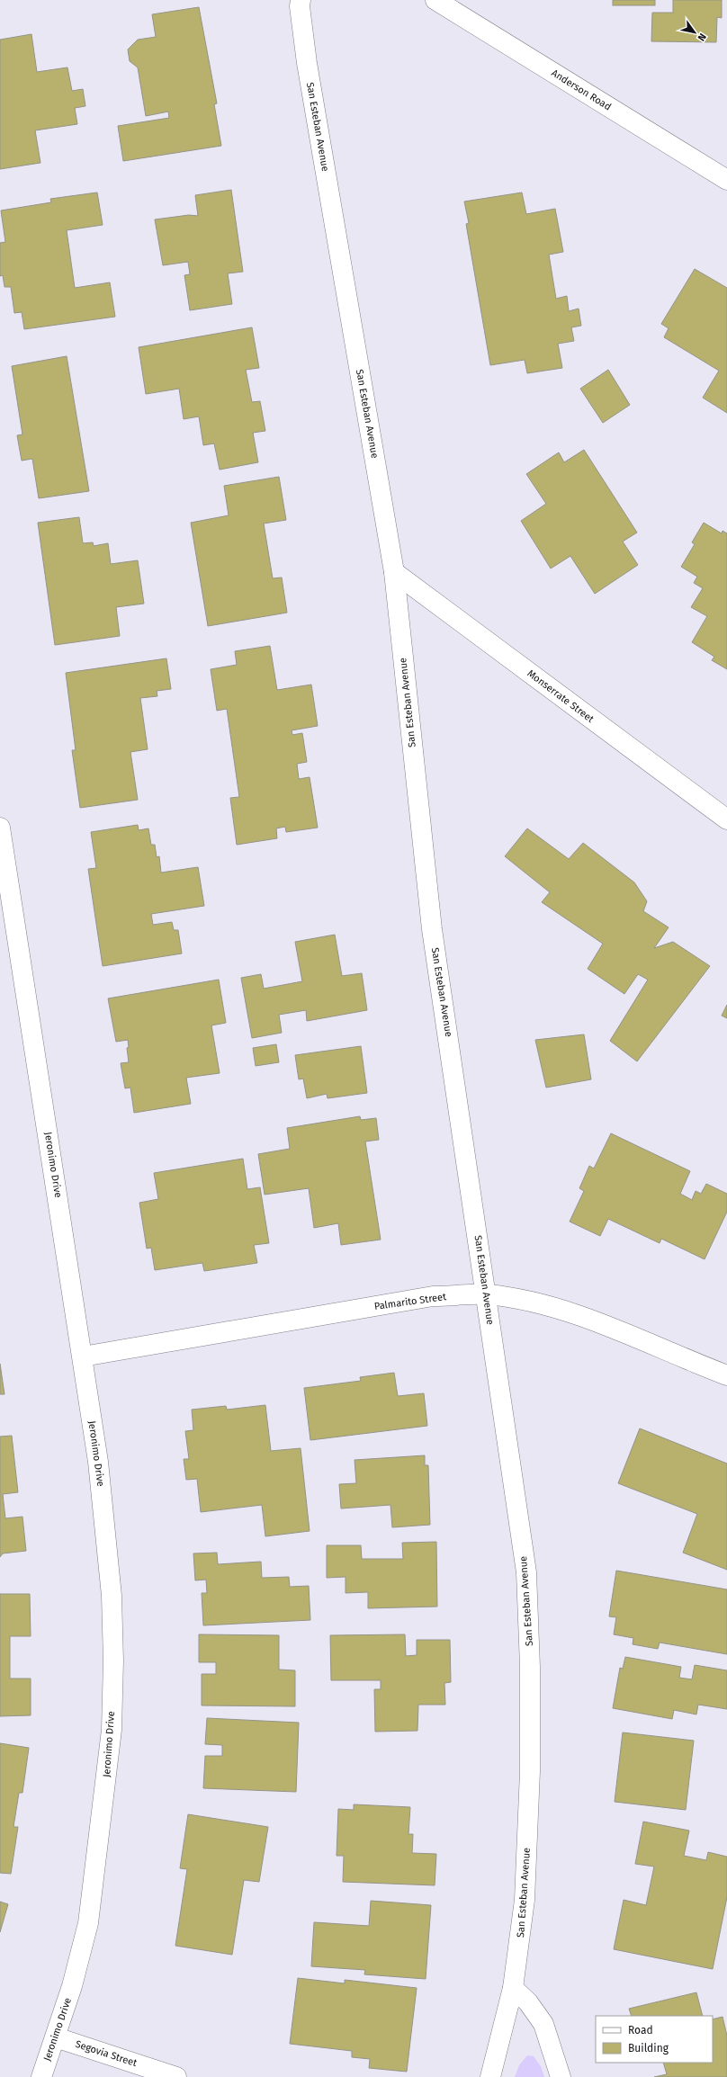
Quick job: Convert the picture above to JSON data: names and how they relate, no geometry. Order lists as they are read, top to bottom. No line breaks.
{"streets":{"street":["Anderson Road","San Esteban Avenue","Monserrate Street","Jeronimo Drive","Palmarito Street","Segovia Street"]},"crossings":[["San Esteban Avenue","Monserrate Street"],["San Esteban Avenue","Palmarito Street"],["Jeronimo Drive","Palmarito Street"],["Jeronimo Drive","Segovia Street"]],"legend":["Road","Building"],"north":"bottom right"}
